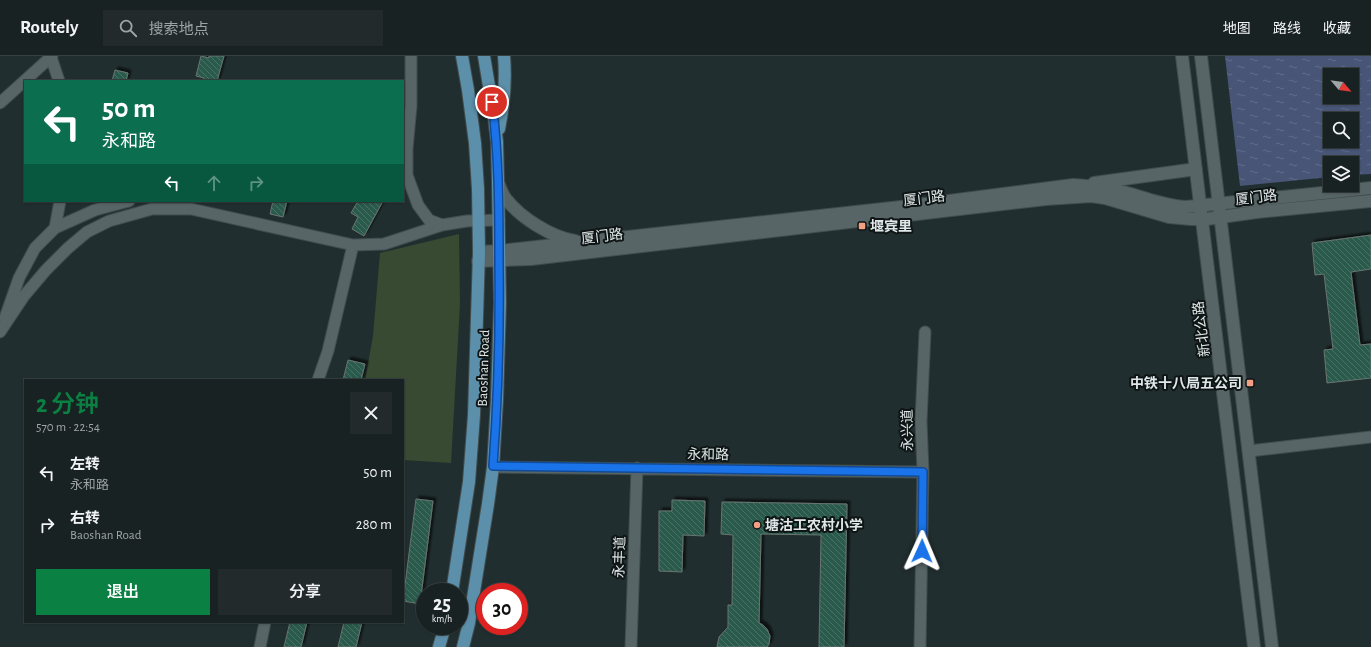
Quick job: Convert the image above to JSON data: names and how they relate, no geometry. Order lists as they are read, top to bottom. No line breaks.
{"streets":{"main road":["Baoshan Road"],"street":["厦门路","新北公路","永兴道","永和路","永丰道"]},"crossings":[["厦门路","新北公路"],["厦门路","Baoshan Road"],["Baoshan Road","永和路"],["永兴道","永和路"],["永和路","永丰道"]],"places":{"transit":["堰宾里","中铁十八局五公司"],"other":["塘沽工农村小学"]},"north":"bottom right","page":{"header":"Routely","search":"搜索地点","nav":["地图","路线","收藏"],"turn":["50 m","永和路"],"heading":["2 分钟","570 m · 22:54"],"list":[{"name":"左转","note":"永和路","value":"50 m"},{"name":"右转","note":"Baoshan Road","value":"280 m"}],"buttons":["退出","分享"],"speed":"25 km/h","limit":"30"}}
